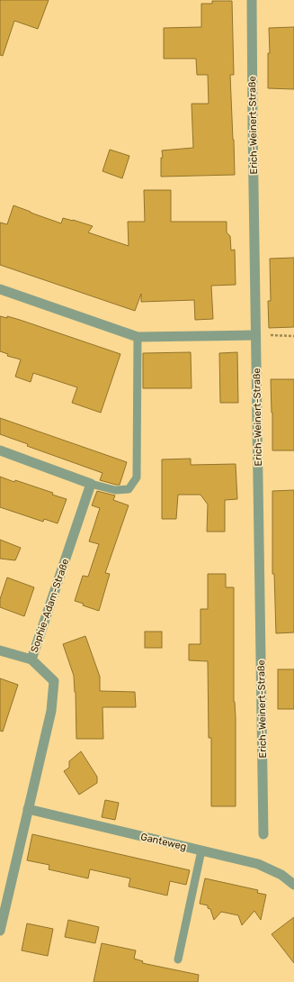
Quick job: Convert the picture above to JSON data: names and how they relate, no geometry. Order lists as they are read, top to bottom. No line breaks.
{"streets":{"street":["Erich-Weinert-Straße","Sophie-Adam-Straße","Ganteweg"]},"crossings":[["Sophie-Adam-Straße","Ganteweg"]]}
